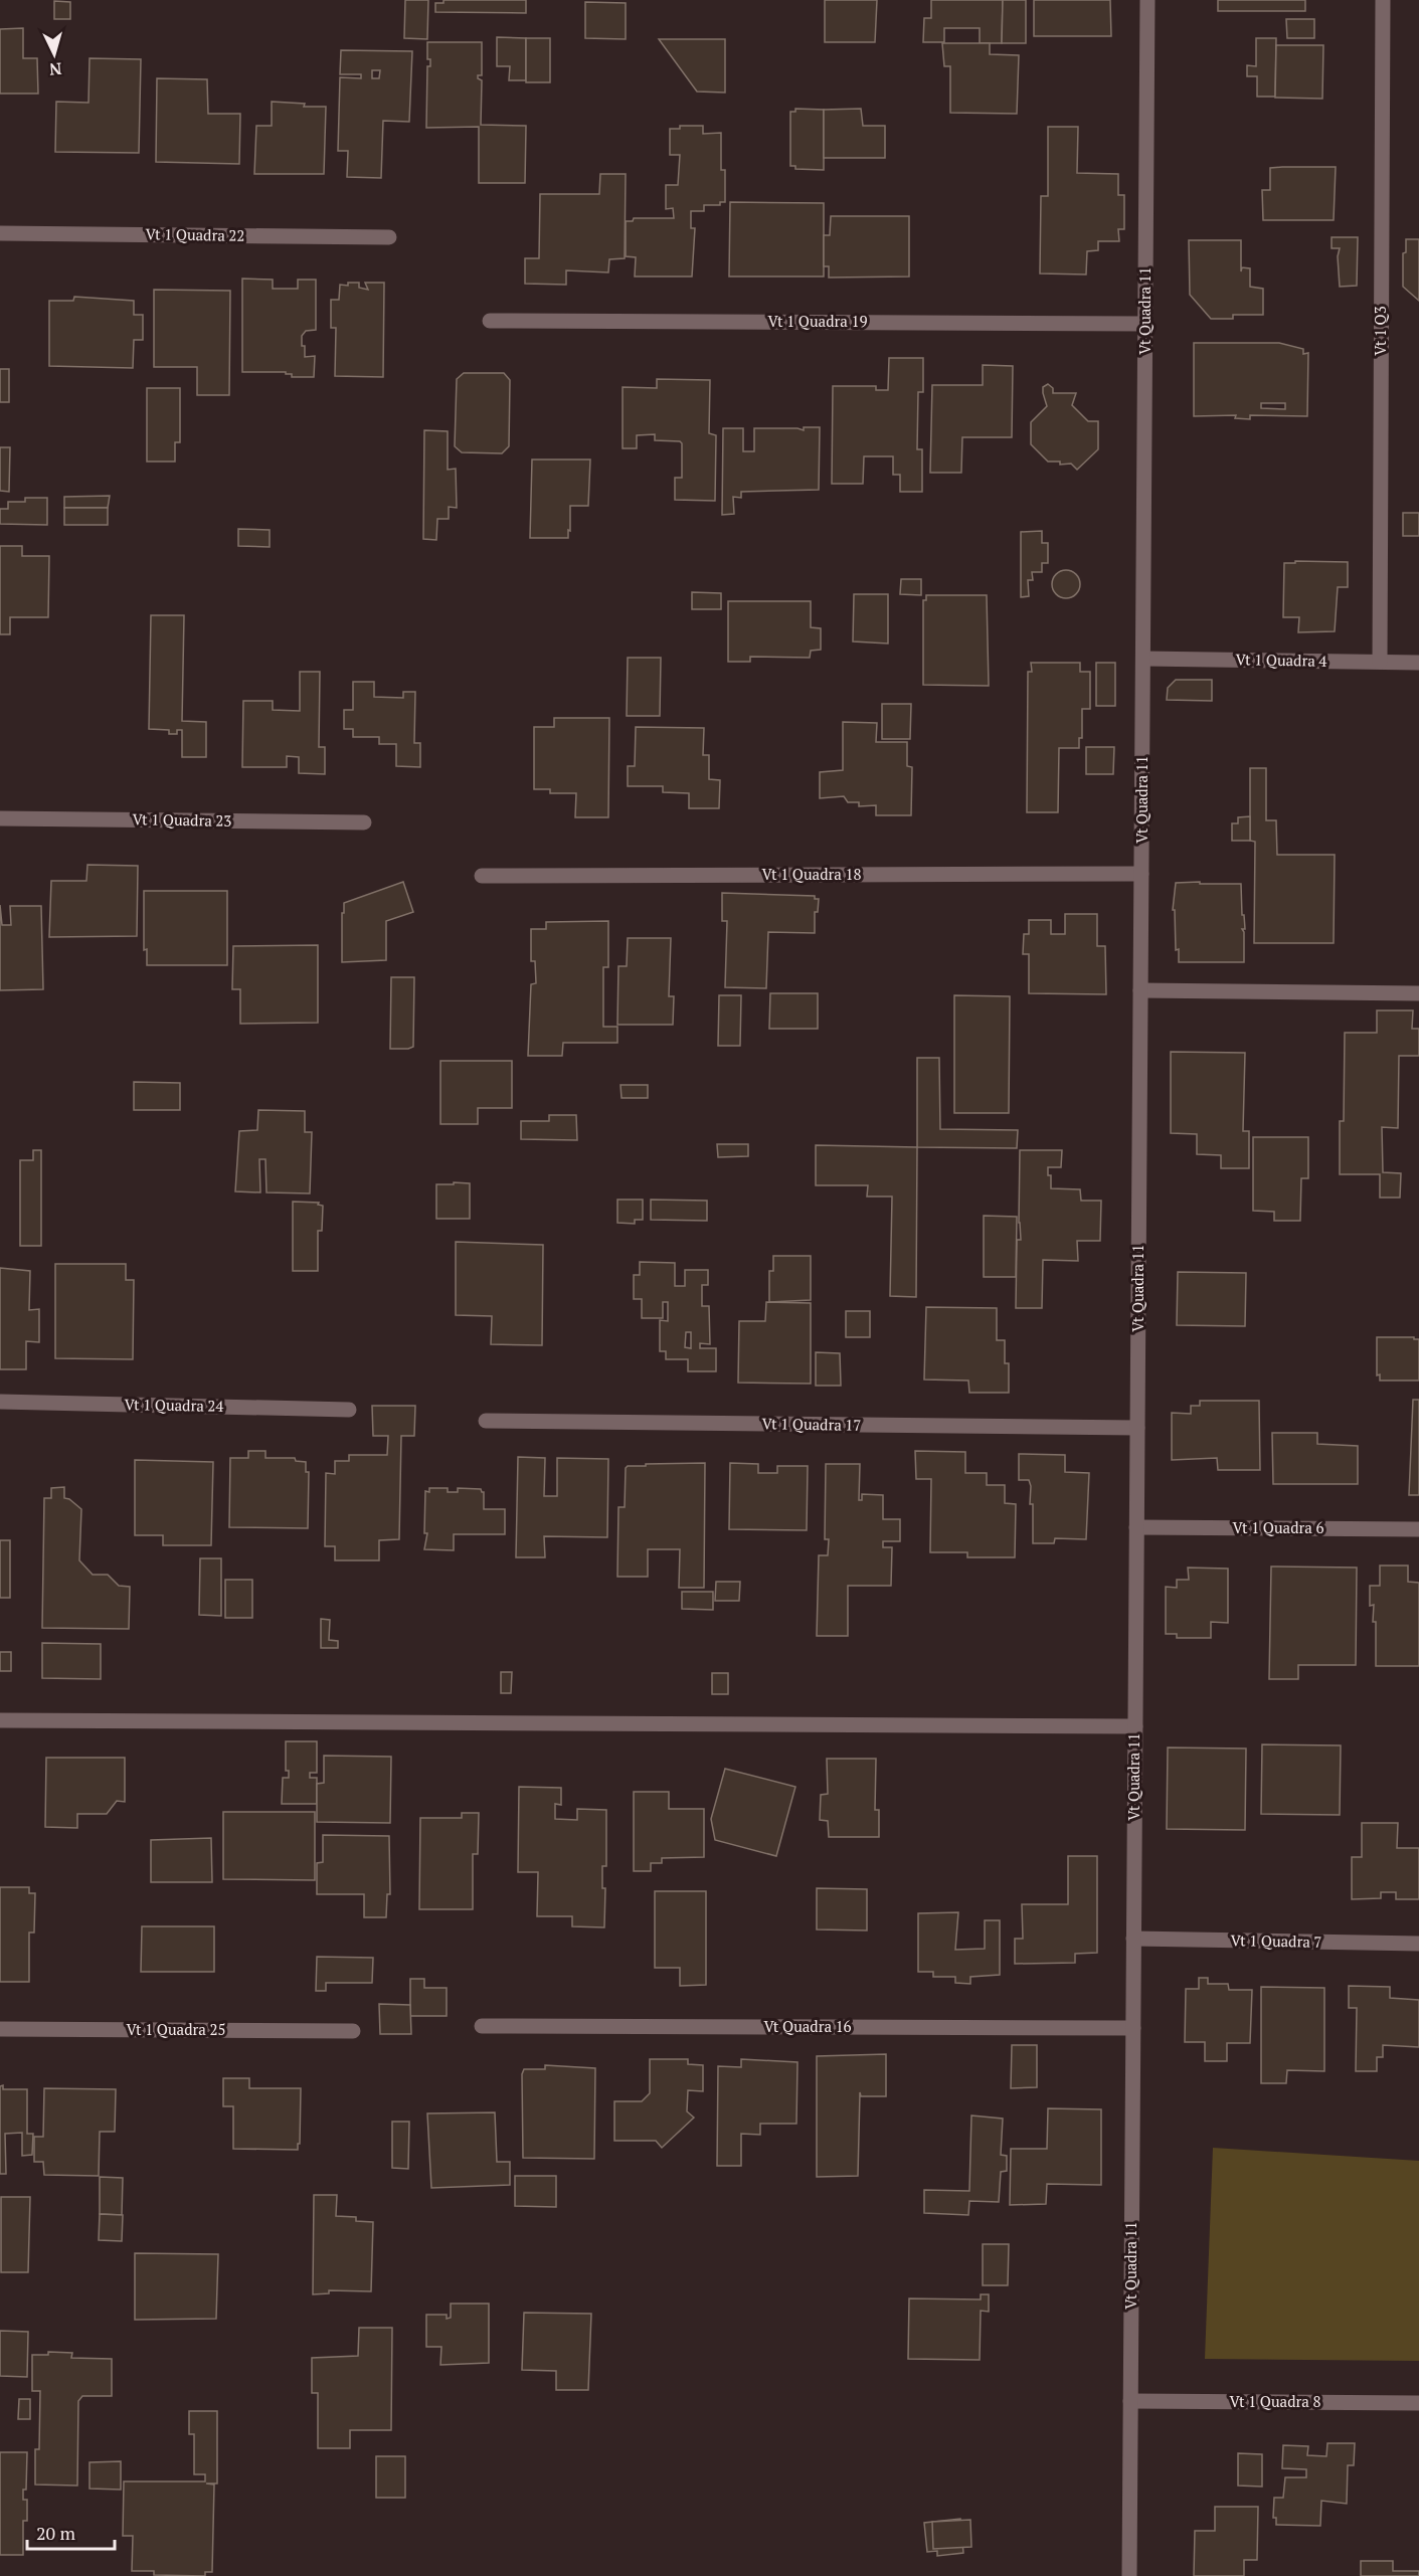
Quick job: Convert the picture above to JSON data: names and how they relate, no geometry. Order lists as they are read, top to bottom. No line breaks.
{"streets":{"street":["Vt 1 Quadra 22","Vt Quadra 11","Vt 1 Quadra 19","Vt 1 Q3","Vt 1 Quadra 4","Vt 1 Quadra 23","Vt 1 Quadra 18","Vt 1 Quadra 24","Vt 1 Quadra 17","Vt 1 Quadra 6","Vt 1 Quadra 7","Vt Quadra 16","Vt 1 Quadra 25","Vt 1 Quadra 8"]},"crossings":[["Vt Quadra 11","Vt 1 Quadra 19"],["Vt Quadra 11","Vt 1 Quadra 4"],["Vt Quadra 11","Vt 1 Quadra 18"],["Vt Quadra 11","Vt 1 Quadra 17"],["Vt Quadra 11","Vt 1 Quadra 6"],["Vt Quadra 11","Vt 1 Quadra 7"],["Vt Quadra 11","Vt Quadra 16"],["Vt Quadra 11","Vt 1 Quadra 8"],["Vt 1 Q3","Vt 1 Quadra 4"]],"scale_bar":"20 m","north":"bottom"}
